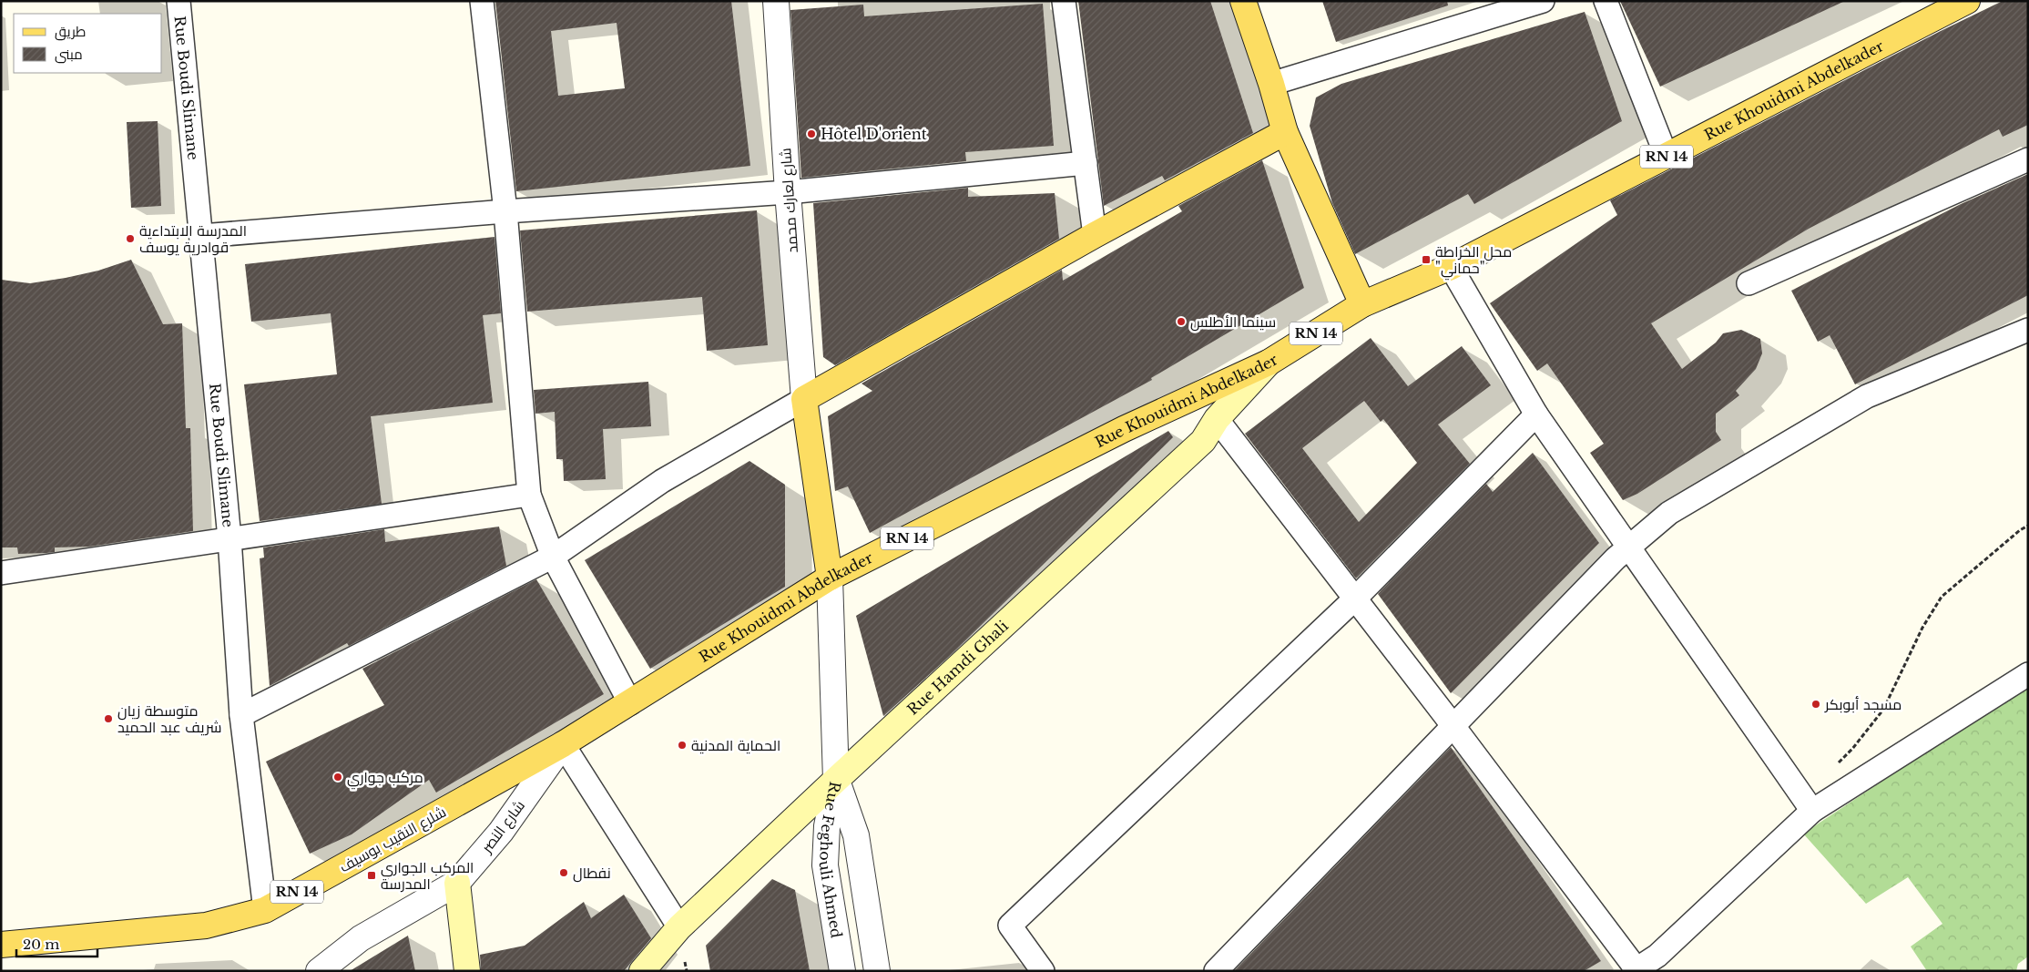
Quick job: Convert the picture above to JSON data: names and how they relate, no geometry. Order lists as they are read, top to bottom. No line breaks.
{"streets":{"main road":["Rue Khouidmi Abdelkader","RN 14","Rue Hamdi Ghali","شلرع النقيب بوسيف"],"street":["Rue Boudi Slimane","شارع لعارك محمد","شارع النصر","Rue Feghouli Ahmed"]},"crossings":[["Rue Boudi Slimane","شلرع النقيب بوسيف"],["Rue Khouidmi Abdelkader","Rue Hamdi Ghali"],["Rue Khouidmi Abdelkader","شارع النصر"],["Rue Khouidmi Abdelkader","شلرع النقيب بوسيف"],["Rue Hamdi Ghali","Rue Feghouli Ahmed"],["شارع النصر","شلرع النقيب بوسيف"]],"places":{"other":["Hôtel D'orient","المدرسة الابتداءية قوادرية يوسف","سينما الأطلس","مسجد أبوبكر","متوسطة زيان شريف عبد الحميد","الحماية المدنية","مركب جواري","نفطال"],"transit":["محل الخراطة \"حماني\"","المركب الجواري المدرسة"]},"legend":["طريق","مبنى"],"scale_bar":"20 m"}
